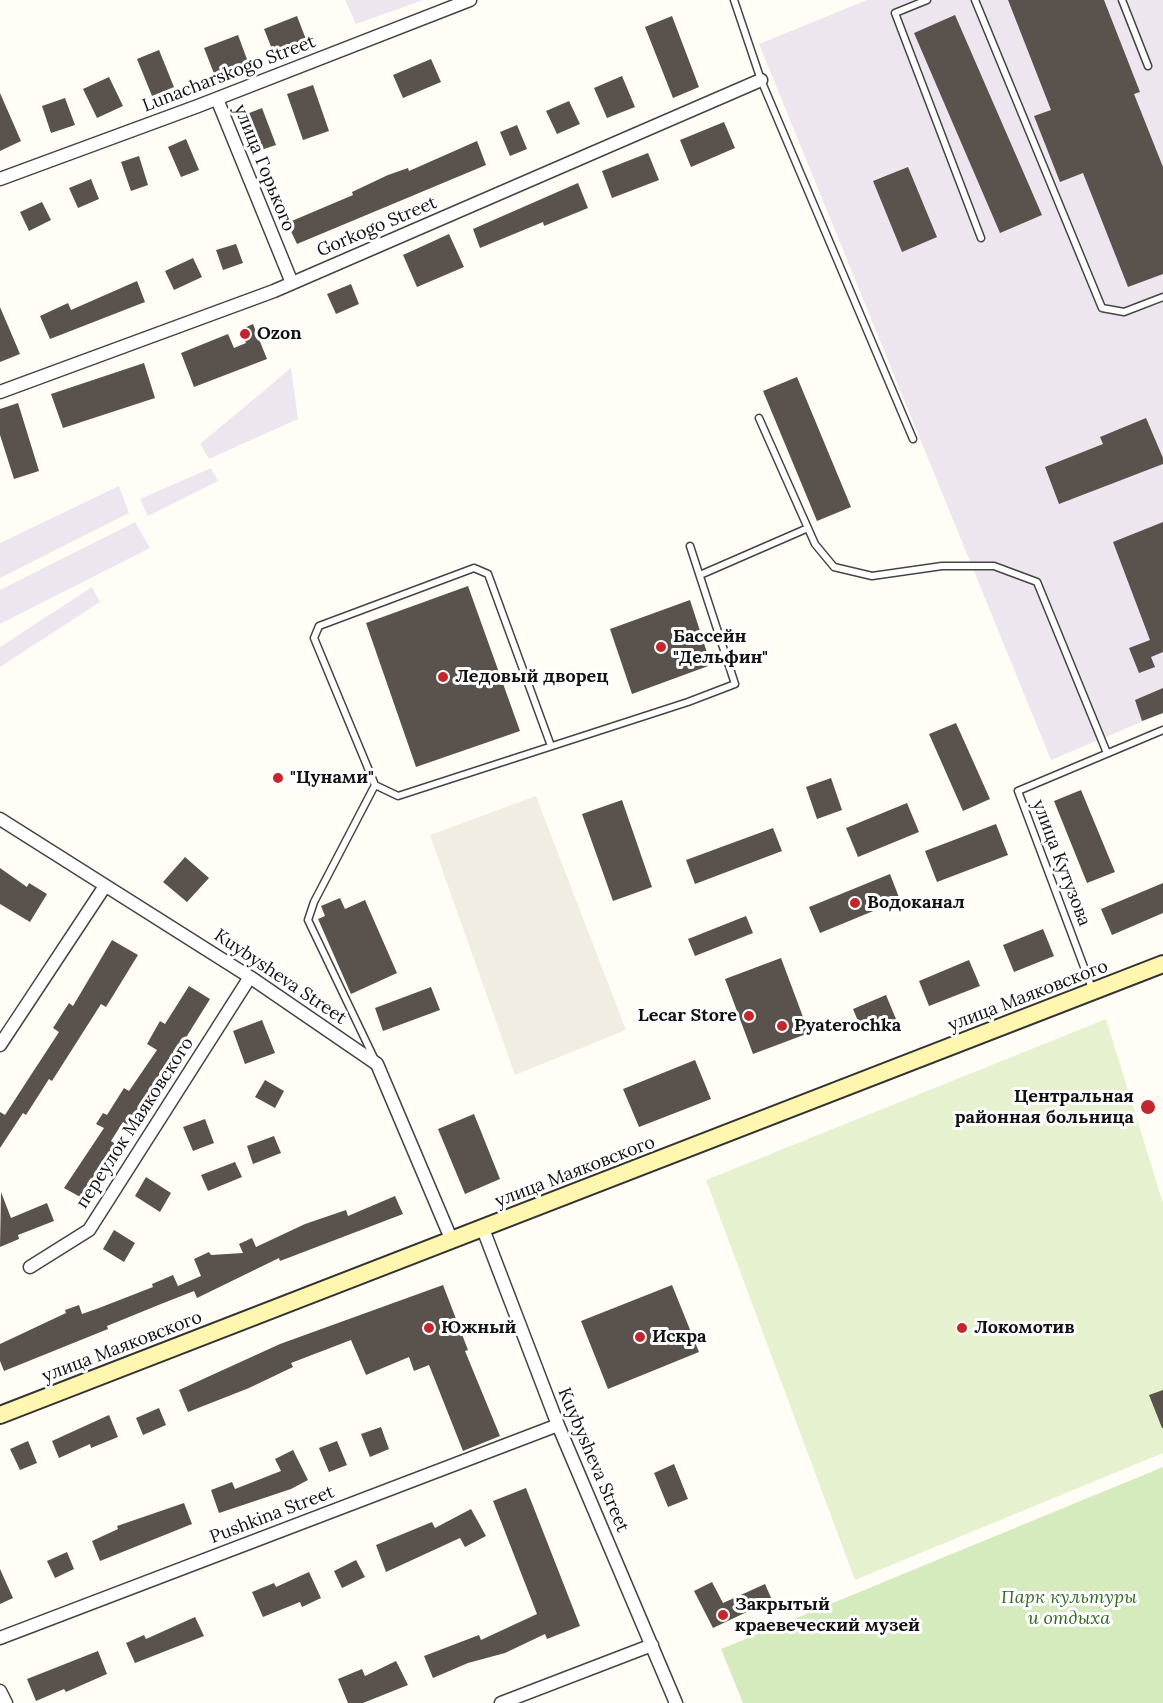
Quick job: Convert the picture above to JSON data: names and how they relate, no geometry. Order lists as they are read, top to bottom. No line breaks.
{"streets":{"main road":["улица Маяковского"],"street":["Lunacharskogo Street","улица Горького","Gorkogo Street","Kuybysheva Street","переулок Маяковского","Pushkina Street"],"lane":["улица Кутузова"]},"crossings":[["Lunacharskogo Street","улица Горького"],["улица Горького","Gorkogo Street"],["улица Кутузова","улица Маяковского"],["Kuybysheva Street","улица Маяковского"],["Kuybysheva Street","переулок Маяковского"],["Kuybysheva Street","Pushkina Street"]],"parks":["Парк культуры и отдыха"],"places":["Ozon","Бассейн \"Дельфин\"","Ледовый дворец","\"Цунами\"","Водоканал","Lecar Store","Pyaterochka","Центральная районная больница","Южный","Локомотив","Искра","Закрытый краевеческий музей"]}
